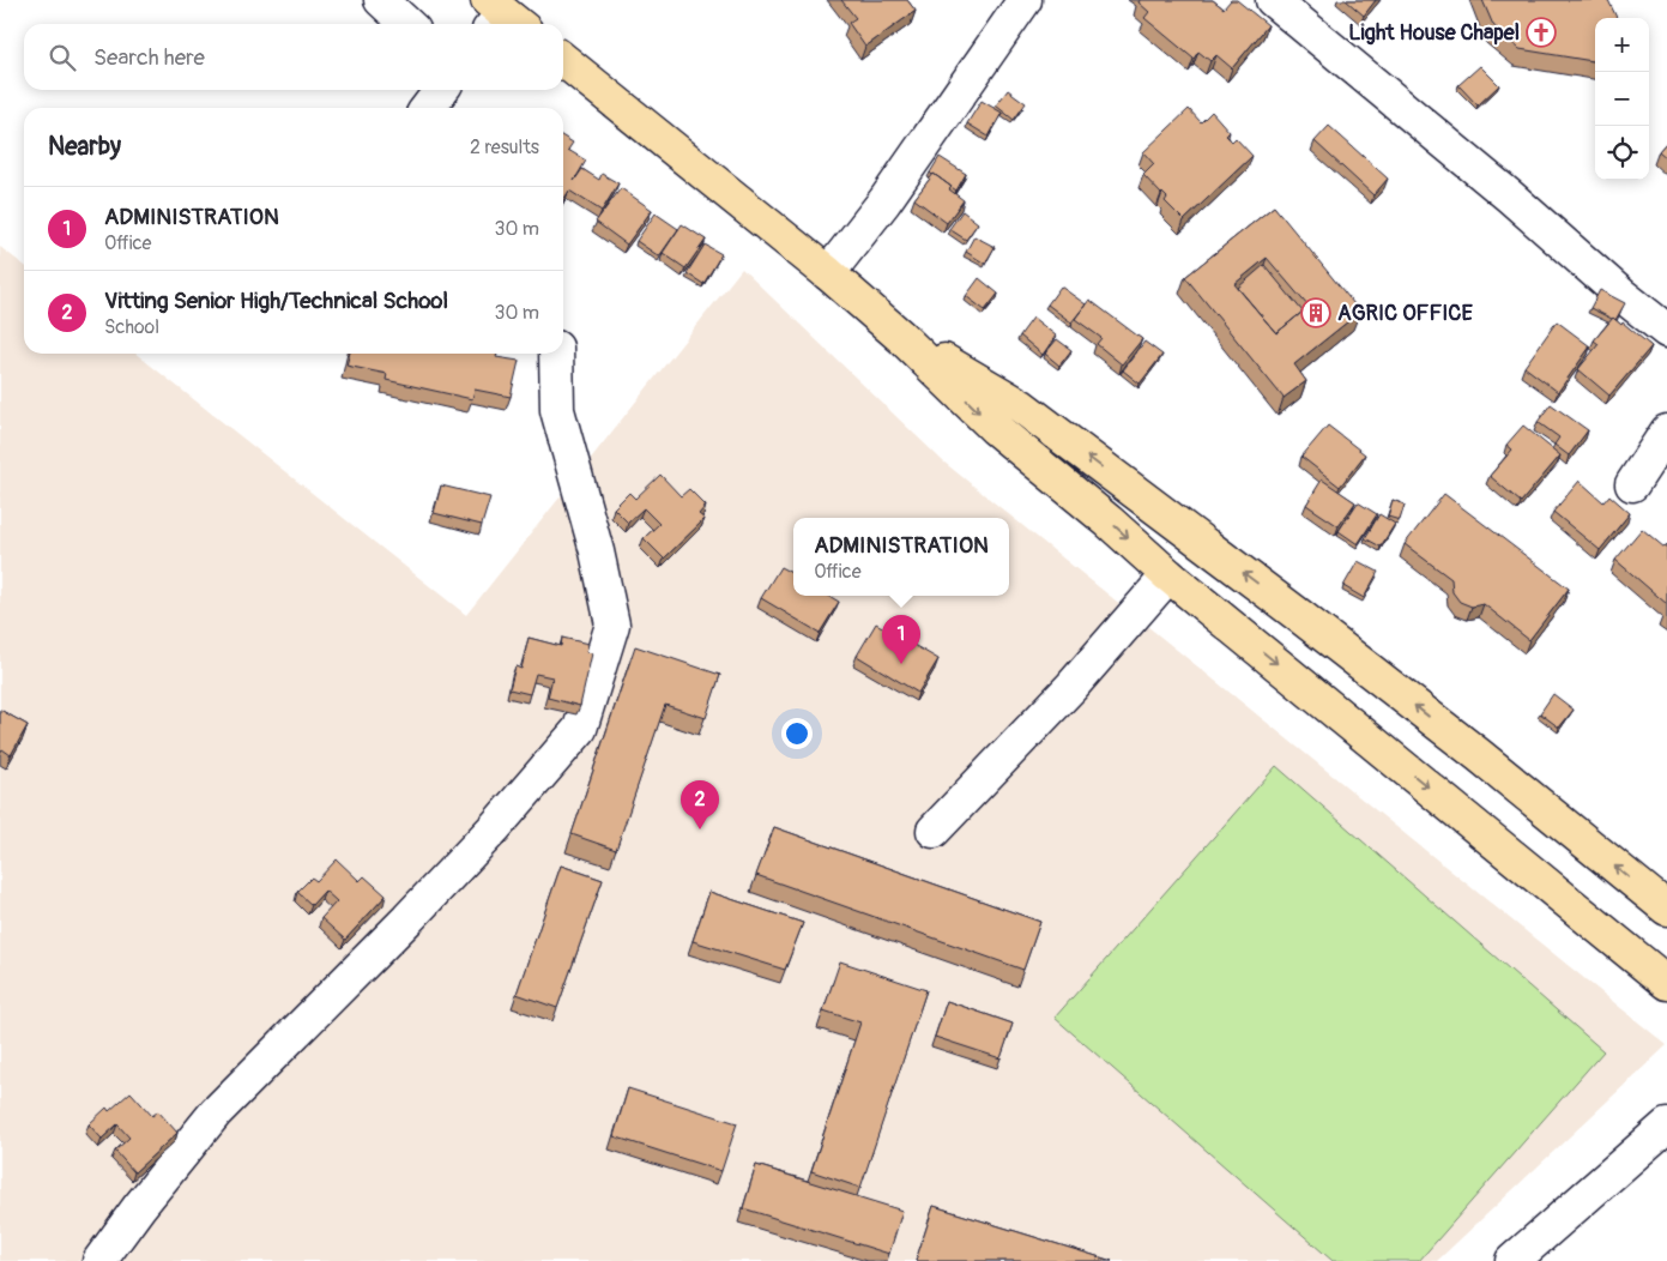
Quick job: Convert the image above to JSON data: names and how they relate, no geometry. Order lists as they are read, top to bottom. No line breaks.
{"places":{"church":["Light House Chapel"],"building":["AGRIC OFFICE"]},"page":{"map_buttons":["+","−"],"search":"Search here","heading":["Nearby","2 results"],"list":[{"mark":"1","name":"ADMINISTRATION","note":"Office","value":"30 m"},{"mark":"2","name":"Vitting Senior High/Technical School","note":"School","value":"30 m"}],"popup":["ADMINISTRATION","Office"],"pins":["1","2"]}}
